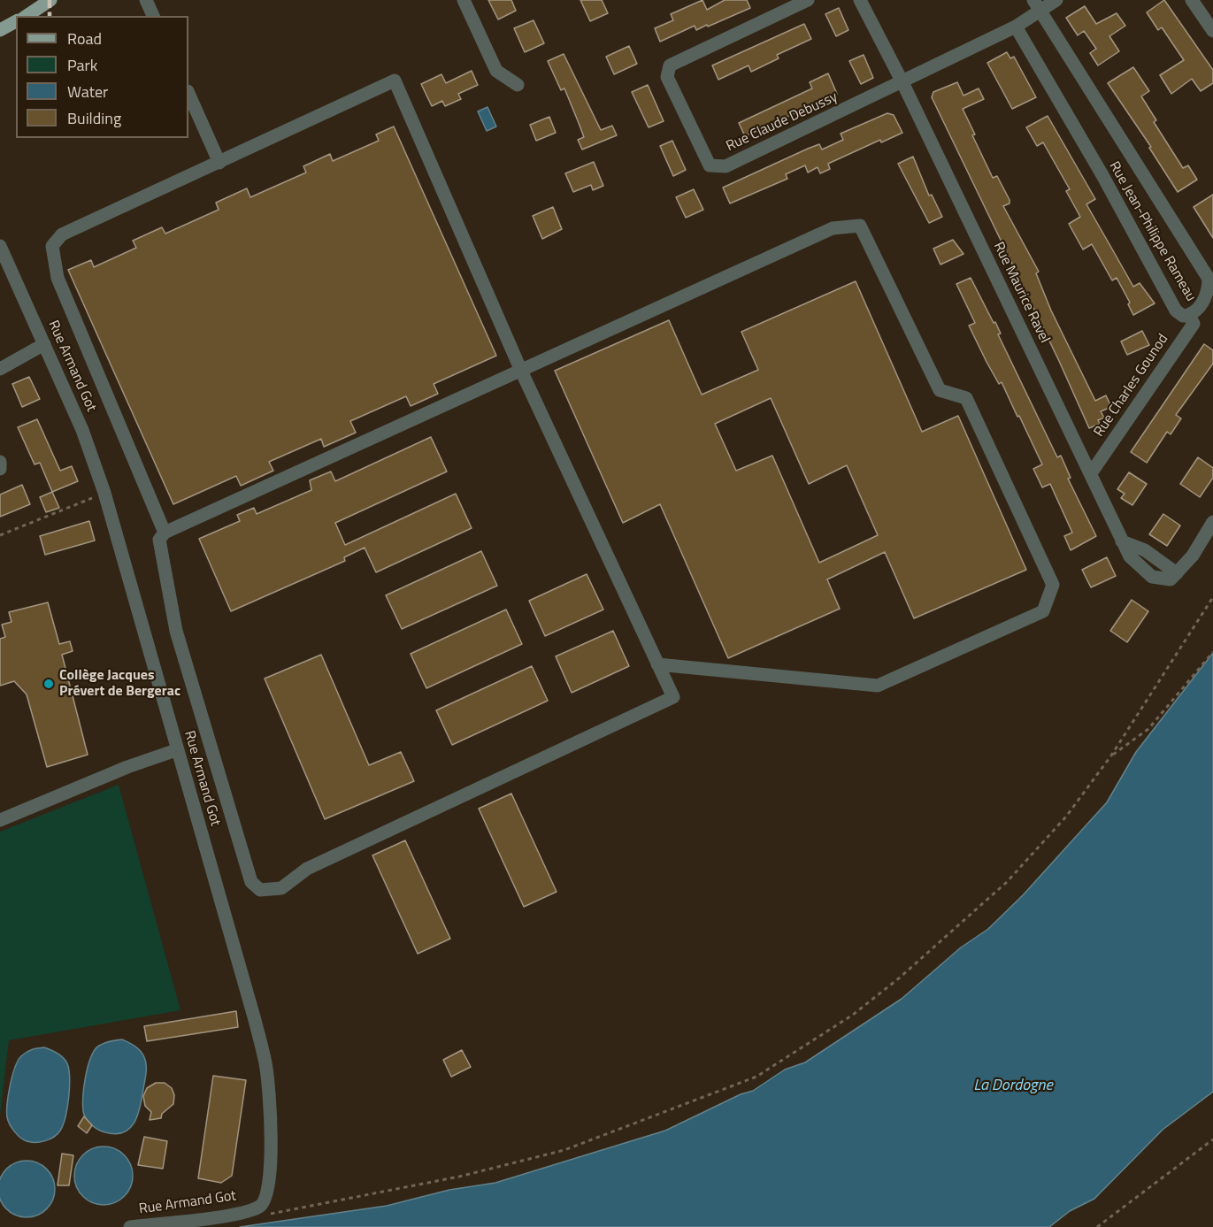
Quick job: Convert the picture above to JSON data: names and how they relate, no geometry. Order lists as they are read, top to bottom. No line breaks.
{"streets":{"street":["Rue Claude Debussy","Rue Jean-Philippe Rameau","Rue Maurice Ravel","Rue Armand Got","Rue Charles Gounod"]},"crossings":[["Rue Claude Debussy","Rue Maurice Ravel"],["Rue Jean-Philippe Rameau","Rue Charles Gounod"],["Rue Maurice Ravel","Rue Charles Gounod"]],"water":["La Dordogne"],"places":["Collège Jacques Prévert de Bergerac"],"legend":["Road","Park","Water","Building"]}
